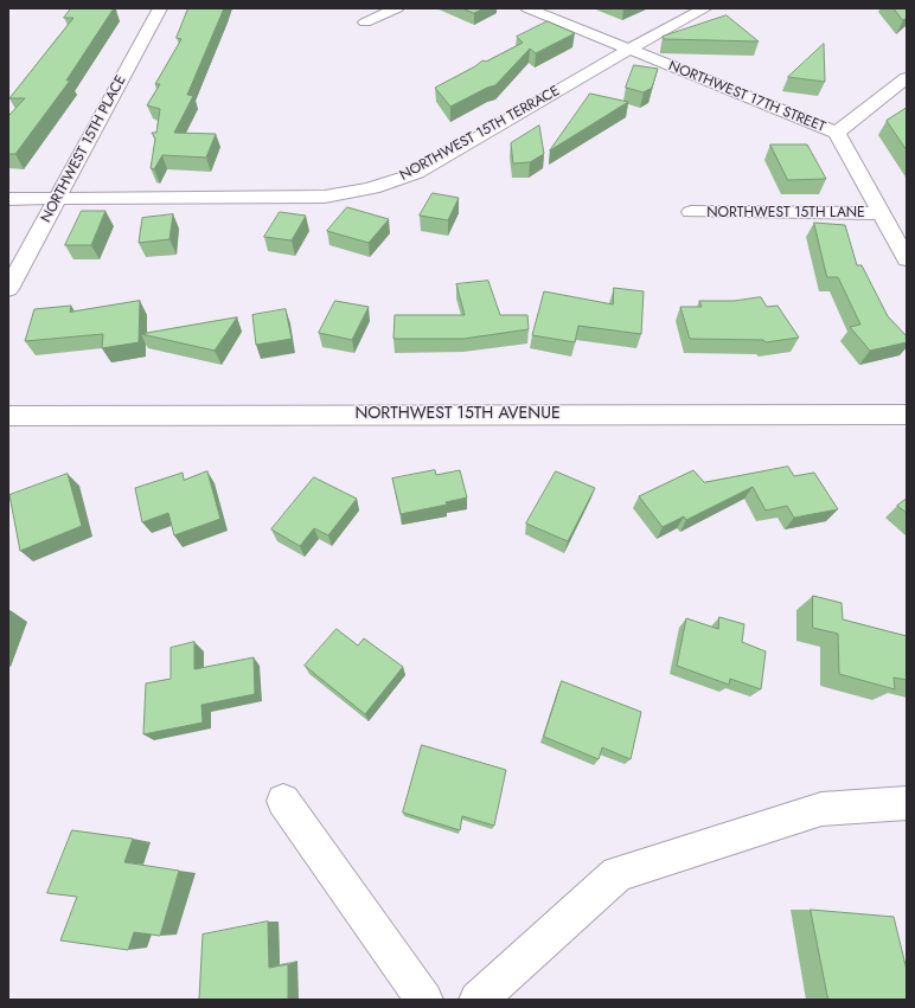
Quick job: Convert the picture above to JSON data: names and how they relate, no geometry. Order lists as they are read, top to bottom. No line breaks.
{"streets":{"street":["NORTHWEST 17TH STREET","NORTHWEST 15TH TERRACE","NORTHWEST 15TH PLACE","NORTHWEST 15TH LANE","NORTHWEST 15TH AVENUE"]},"crossings":[["NORTHWEST 17TH STREET","NORTHWEST 15TH TERRACE"],["NORTHWEST 17TH STREET","NORTHWEST 15TH LANE"],["NORTHWEST 15TH TERRACE","NORTHWEST 15TH PLACE"]]}
